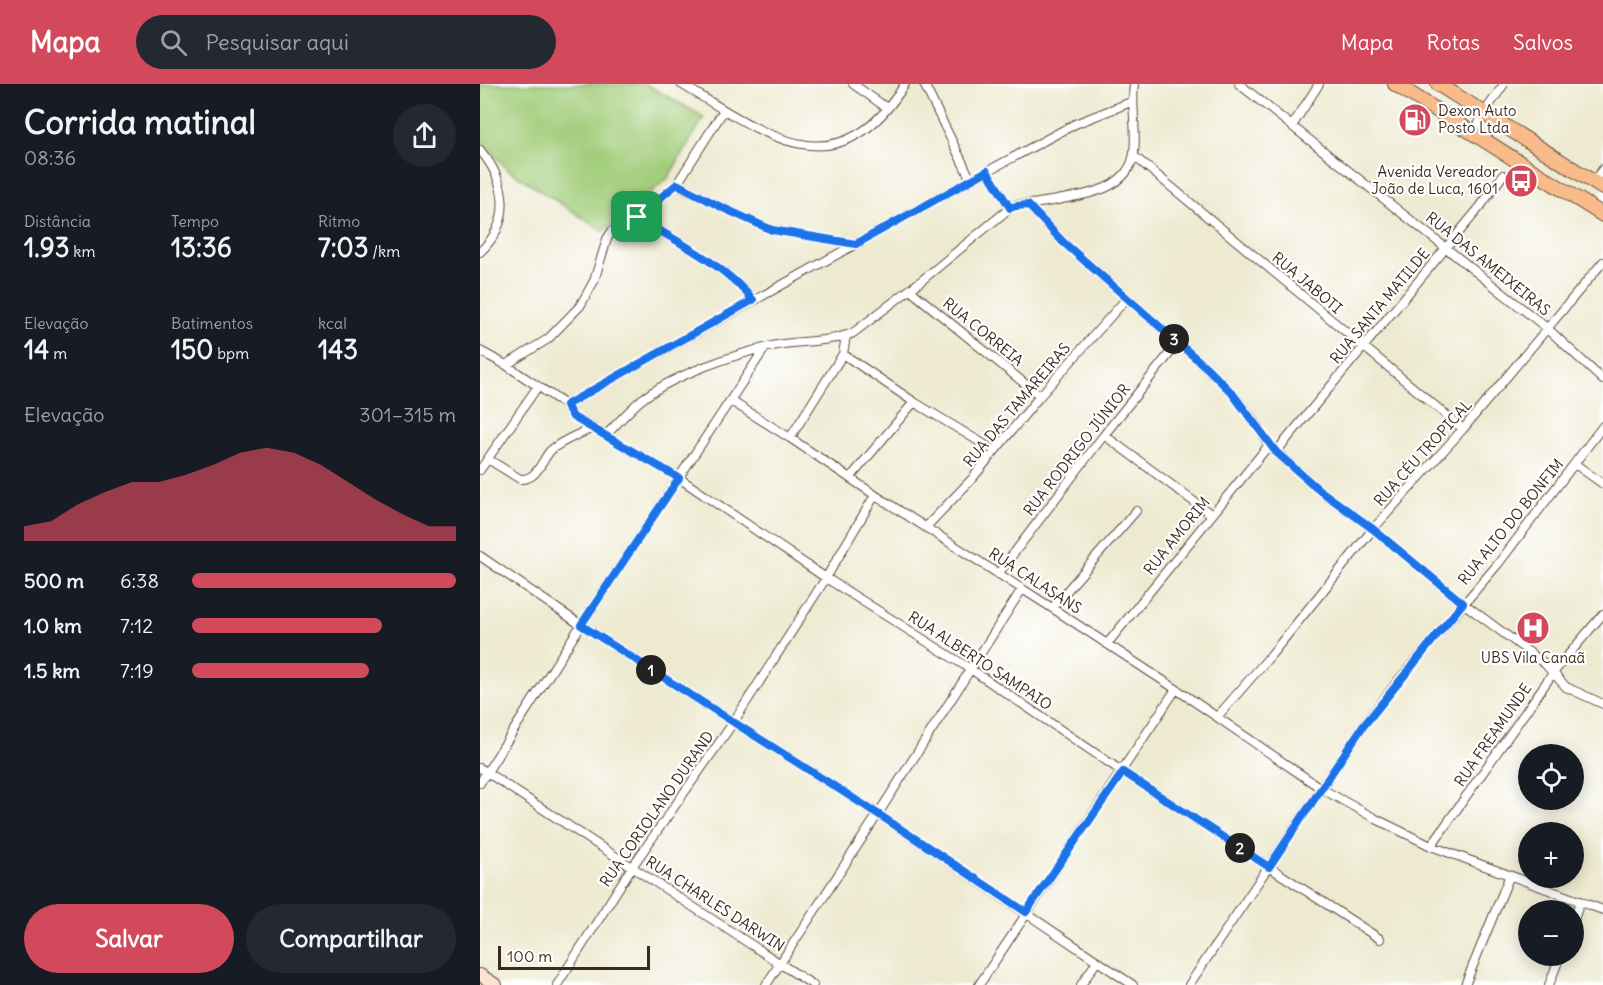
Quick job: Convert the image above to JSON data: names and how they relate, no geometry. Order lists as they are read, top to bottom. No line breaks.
{"streets":{"street":["RUA DAS AMEIXEIRAS","RUA JABOTI","RUA SANTA MATILDE","RUA CORREIA","RUA DAS TAMAREIRAS","RUA RODRIGO JÚNIOR","RUA CÉU TROPICAL","RUA ALTO DO BONFIM","RUA AMORIM","RUA CALASANS","RUA ALBERTO SAMPAIO","RUA FREAMUNDE","RUA CORIOLANO DURAND","RUA CHARLES DARWIN"]},"crossings":[["RUA DAS AMEIXEIRAS","RUA SANTA MATILDE"],["RUA DAS AMEIXEIRAS","RUA CÉU TROPICAL"],["RUA JABOTI","RUA SANTA MATILDE"],["RUA JABOTI","RUA CÉU TROPICAL"],["RUA CORREIA","RUA DAS TAMAREIRAS"],["RUA DAS TAMAREIRAS","RUA CALASANS"],["RUA RODRIGO JÚNIOR","RUA CALASANS"],["RUA CÉU TROPICAL","RUA CALASANS"],["RUA ALTO DO BONFIM","RUA CALASANS"],["RUA ALTO DO BONFIM","RUA ALBERTO SAMPAIO"],["RUA AMORIM","RUA CALASANS"],["RUA CALASANS","RUA FREAMUNDE"],["RUA CALASANS","RUA CORIOLANO DURAND"],["RUA ALBERTO SAMPAIO","RUA CORIOLANO DURAND"],["RUA CORIOLANO DURAND","RUA CHARLES DARWIN"]],"places":{"fuel station":["Dexon Auto Posto Ltda"],"bus stop":["Avenida Vereador João de Luca, 1601"],"hospital":["UBS Vila Canaã"]},"scale_bar":"100 m","page":{"header":"Mapa","search":"Pesquisar aqui","nav":["Mapa","Rotas","Salvos"],"heading":["Corrida matinal","08:36"],"stats":[["Distância","1.93 km"],["Tempo","13:36"],["Ritmo","7:03 /km"],["Elevação","14 m"],["Batimentos","150 bpm"],["kcal","143"]],"pins":["3","1","2"],"chart":["Elevação","301–315 m"],"list":[{"name":"500 m","note":"6:38"},{"name":"1.0 km","note":"7:12"},{"name":"1.5 km","note":"7:19"}],"map_buttons":["+","−"],"buttons":["Salvar","Compartilhar"],"scale":"100 m"}}
